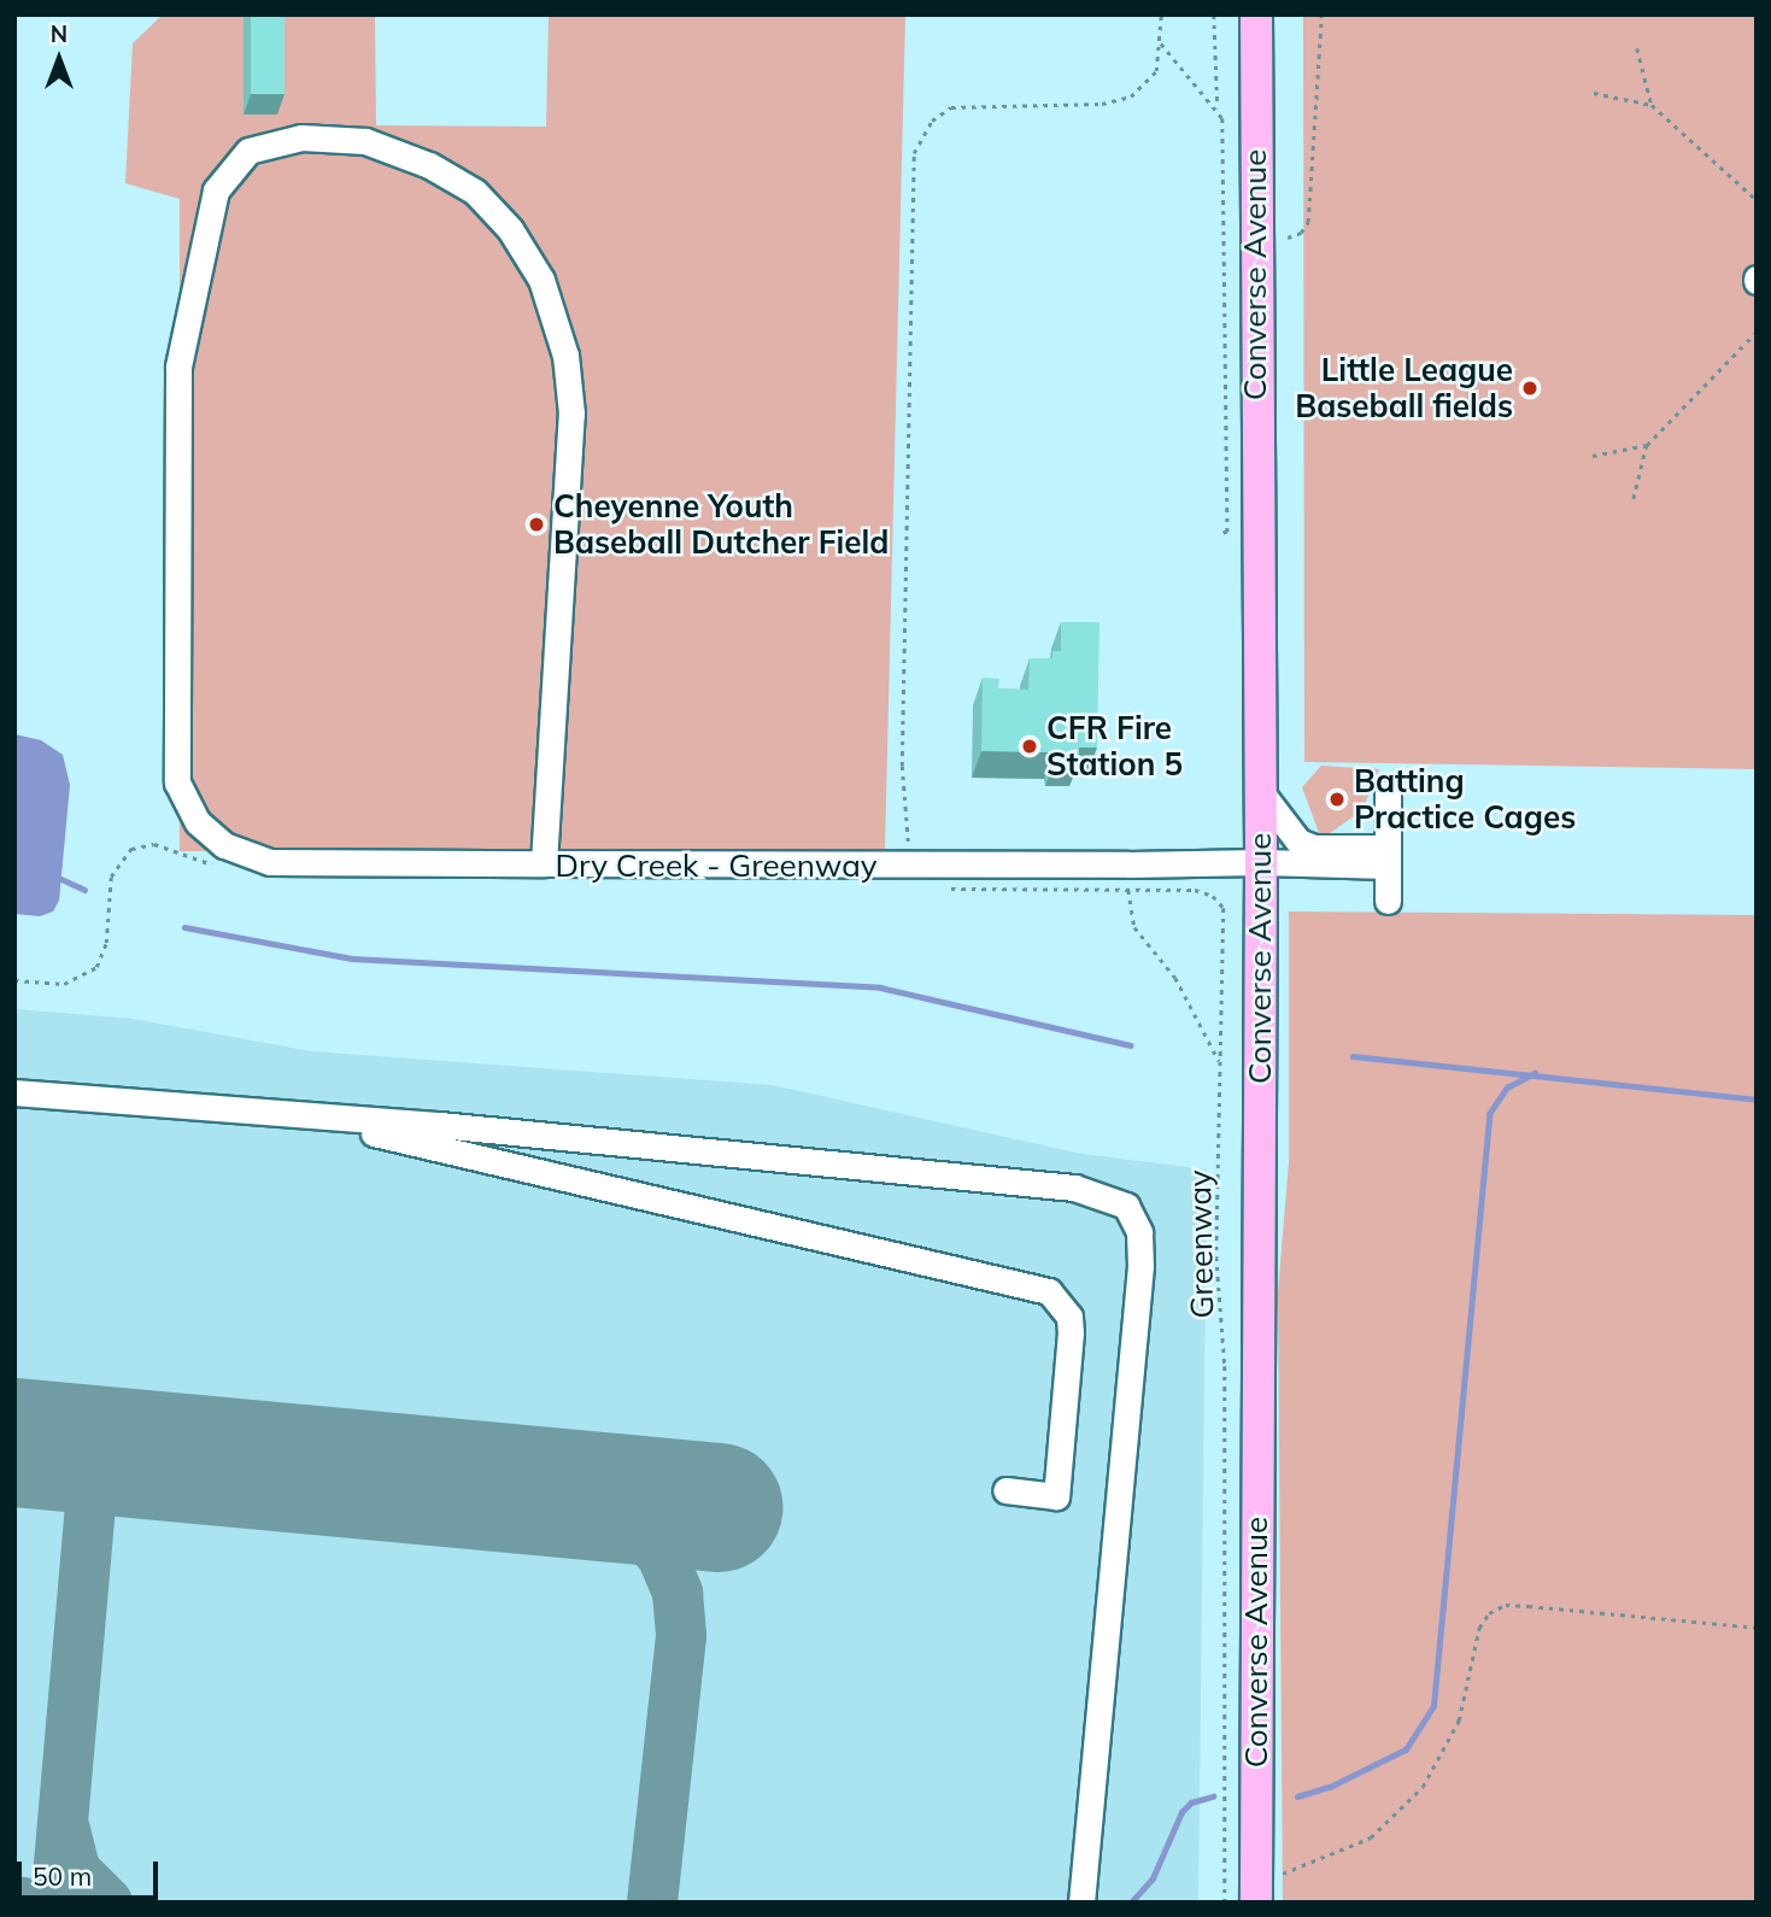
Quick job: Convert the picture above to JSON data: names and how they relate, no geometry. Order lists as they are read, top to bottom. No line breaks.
{"streets":{"main road":["Converse Avenue"],"path":["Dry Creek - Greenway","Greenway"]},"places":["Little League Baseball fields","Cheyenne Youth Baseball Dutcher Field","CFR Fire Station 5","Batting Practice Cages"],"scale_bar":"50 m","north":"top"}
